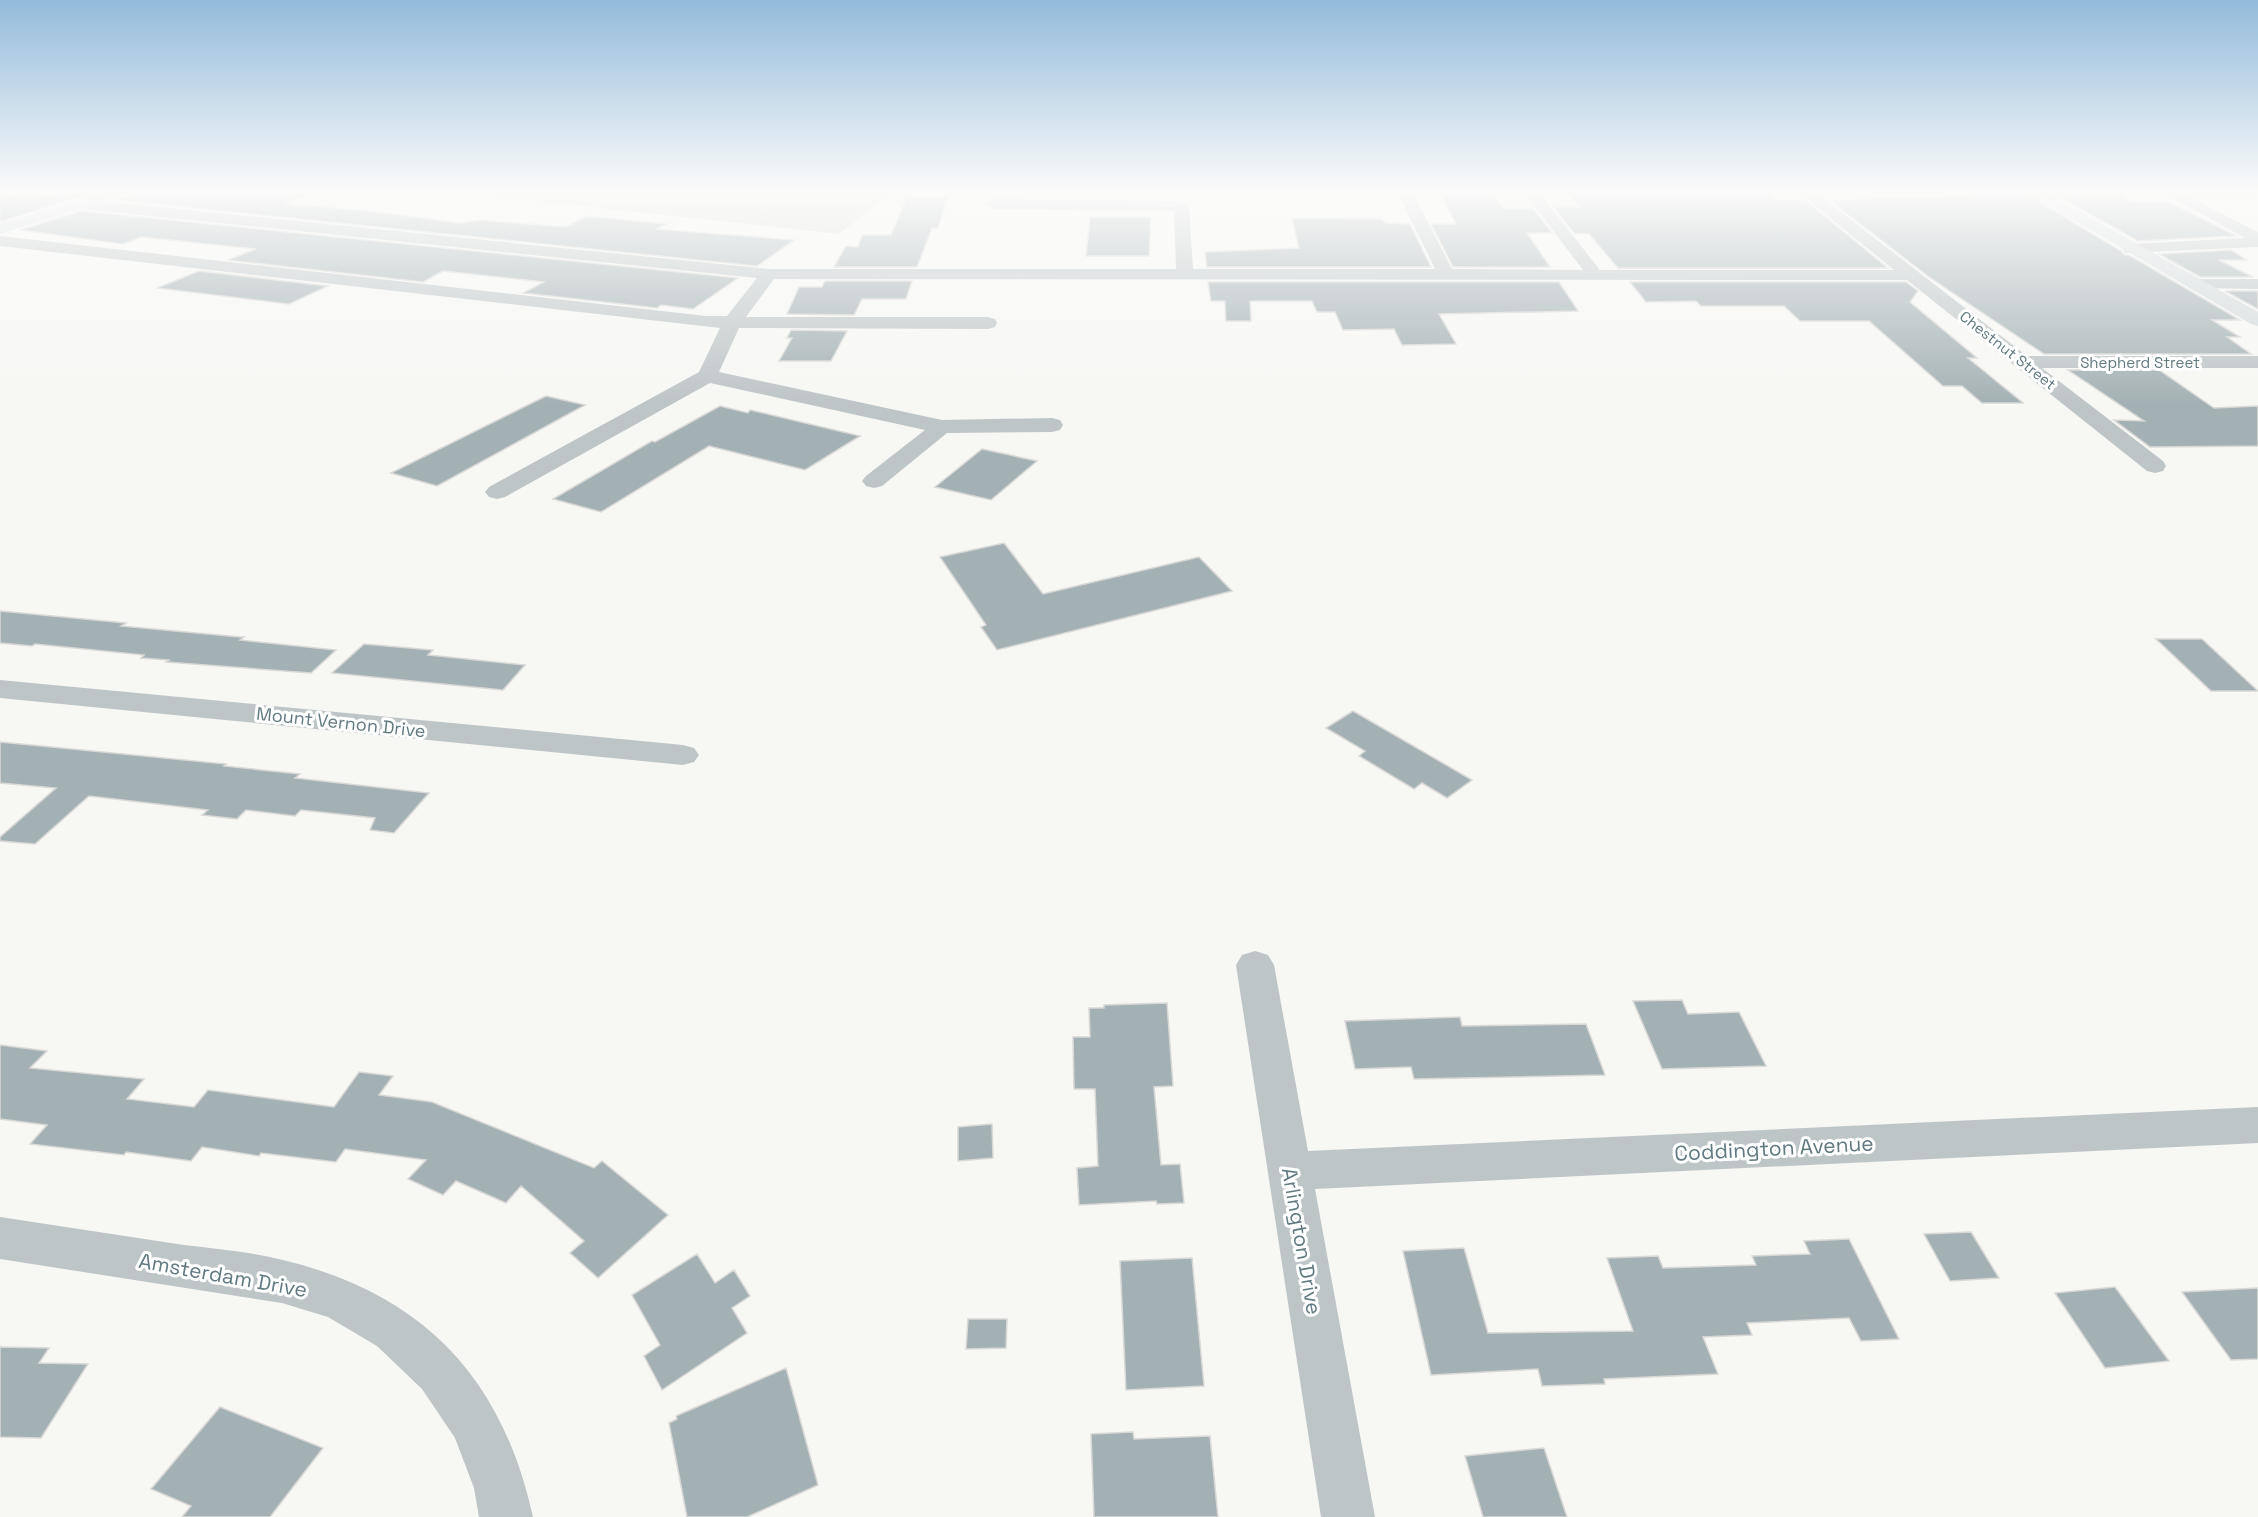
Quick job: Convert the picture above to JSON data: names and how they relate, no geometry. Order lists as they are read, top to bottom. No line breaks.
{"streets":{"street":["Chestnut Street","Shepherd Street","Mount Vernon Drive","Coddington Avenue","Arlington Drive","Amsterdam Drive"]},"crossings":[["Chestnut Street","Shepherd Street"],["Coddington Avenue","Arlington Drive"]]}
